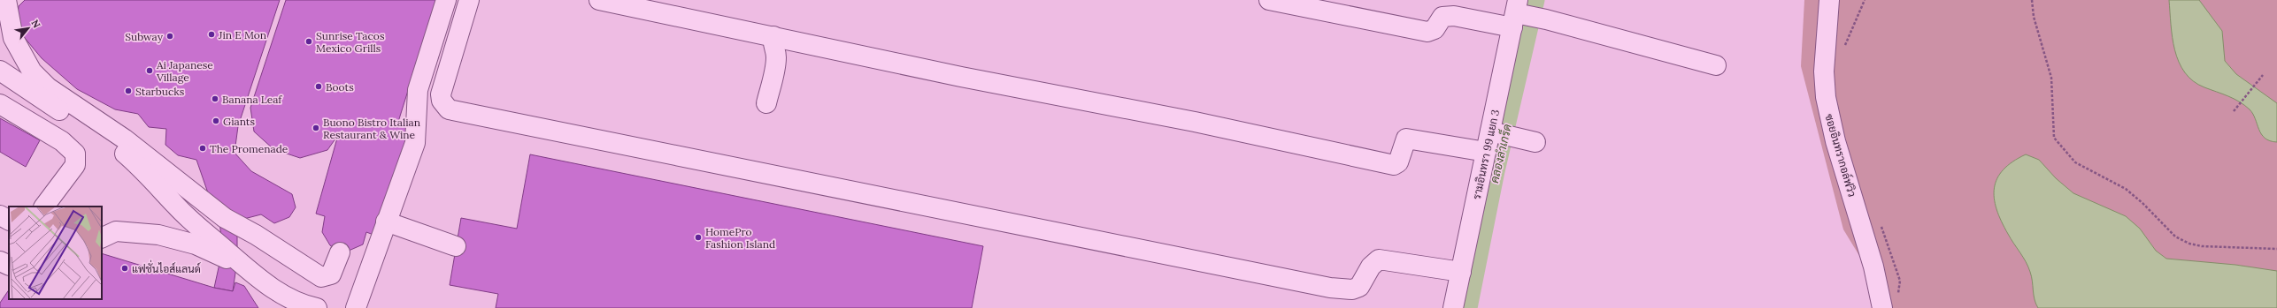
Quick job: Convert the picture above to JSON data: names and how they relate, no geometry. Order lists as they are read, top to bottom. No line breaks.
{"streets":{"street":["รามอินทรา 99 แยก 3","ซอยอินทรากอล์ฟวิว"]},"water":["คลองลำเกร็ด"],"places":["Jin E Mon","Subway","Sunrise Tacos Mexico Grills","Ai Japanese Village","Boots","Starbucks","Banana Leaf","Giants","Buono Bistro Italian Restaurant & Wine","The Promenade","HomePro Fashion Island","แฟชั่นไอส์แลนด์"],"north":"top right"}
